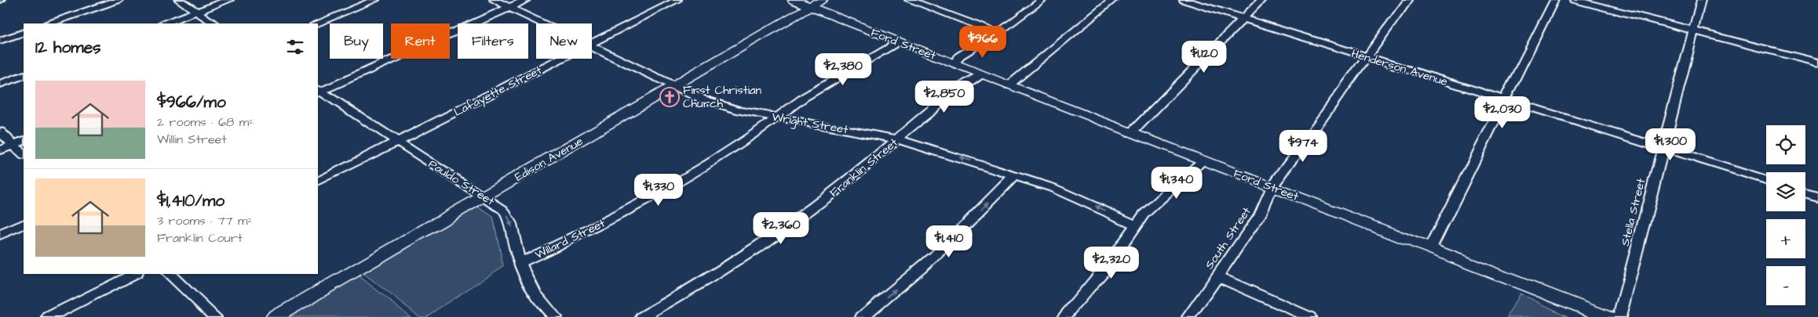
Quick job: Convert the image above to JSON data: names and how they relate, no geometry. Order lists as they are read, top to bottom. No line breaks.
{"streets":{"street":["Ford Street","Henderson Avenue","Lafayette Street","Wright Street","Edison Avenue","Franklin Street","Pauldo Street","Stella Street","South Street","Willard Street"]},"crossings":[["Ford Street","Edison Avenue"],["Ford Street","Franklin Street"],["Ford Street","South Street"],["Ford Street","Willard Street"],["Henderson Avenue","Stella Street"],["Henderson Avenue","South Street"],["Lafayette Street","Pauldo Street"],["Wright Street","Edison Avenue"],["Wright Street","Franklin Street"],["Wright Street","Willard Street"],["Edison Avenue","Pauldo Street"],["Pauldo Street","Willard Street"]],"one_way":["Wright Street"],"places":{"church":["First Christian Church"]},"page":{"chip":["Buy","Rent","Filters","New"],"heading":"12 homes","price":["$966","$1,120","$2,380","$2,850","$2,030","$1,300","$974","$1,340","$1,330","$2,360","$1,410","$2,320"],"list":[{"name":"$966/mo","note":"2 rooms · 68 m² · Willin Street"},{"name":"$1,410/mo","note":"3 rooms · 77 m² · Franklin Court"}],"map_buttons":["+","−"]}}
